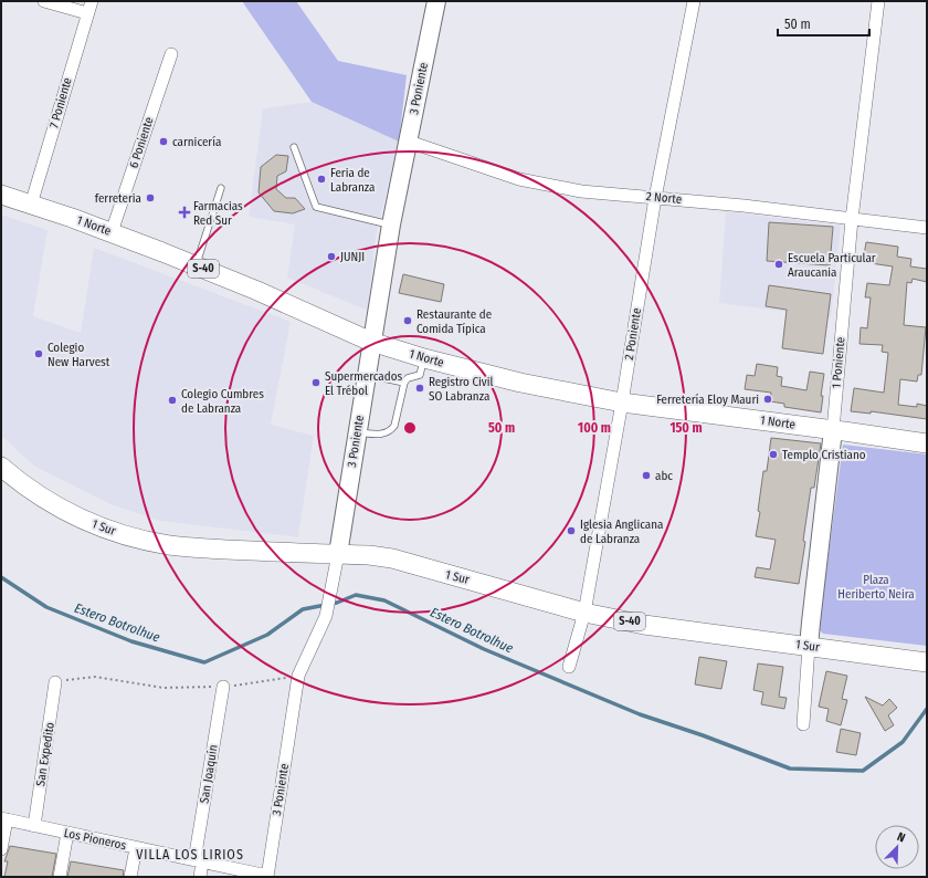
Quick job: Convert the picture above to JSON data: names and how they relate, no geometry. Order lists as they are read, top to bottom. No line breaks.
{"streets":{"main road":["1 Norte","S-40","1 Sur"],"street":["3 Poniente","7 Poniente","6 Poniente","2 Norte","2 Poniente","1 Poniente","San Expedito","San Joaquín","Los Pioneros"]},"crossings":[["3 Poniente","2 Norte"],["3 Poniente","1 Norte"],["3 Poniente","1 Sur"],["3 Poniente","Los Pioneros"],["7 Poniente","1 Norte"],["6 Poniente","1 Norte"],["2 Norte","2 Poniente"],["2 Norte","1 Poniente"],["1 Norte","2 Poniente"],["1 Norte","1 Poniente"],["2 Poniente","1 Sur"],["1 Poniente","1 Sur"],["San Expedito","Los Pioneros"],["San Joaquín","Los Pioneros"]],"districts":["VILLA LOS LIRIOS"],"water":["Estero Botrolhue"],"parks":["Plaza Heriberto Neira"],"places":{"other":["carnicería","Feria de Labranza","ferreteria","JUNJI","Escuela Particular Araucania","Restaurante de Comida Típica","Colegio New Harvest","Supermercados El Trébol","Registro Civil SO Labranza","Ferretería Eloy Mauri","Colegio Cumbres de Labranza","Templo Cristiano","abc","Iglesia Anglicana de Labranza"],"health":["Farmacias Red Sur"]},"scale_bar":"50 m","north":"top right","rings":["50 m","100 m","150 m"]}
